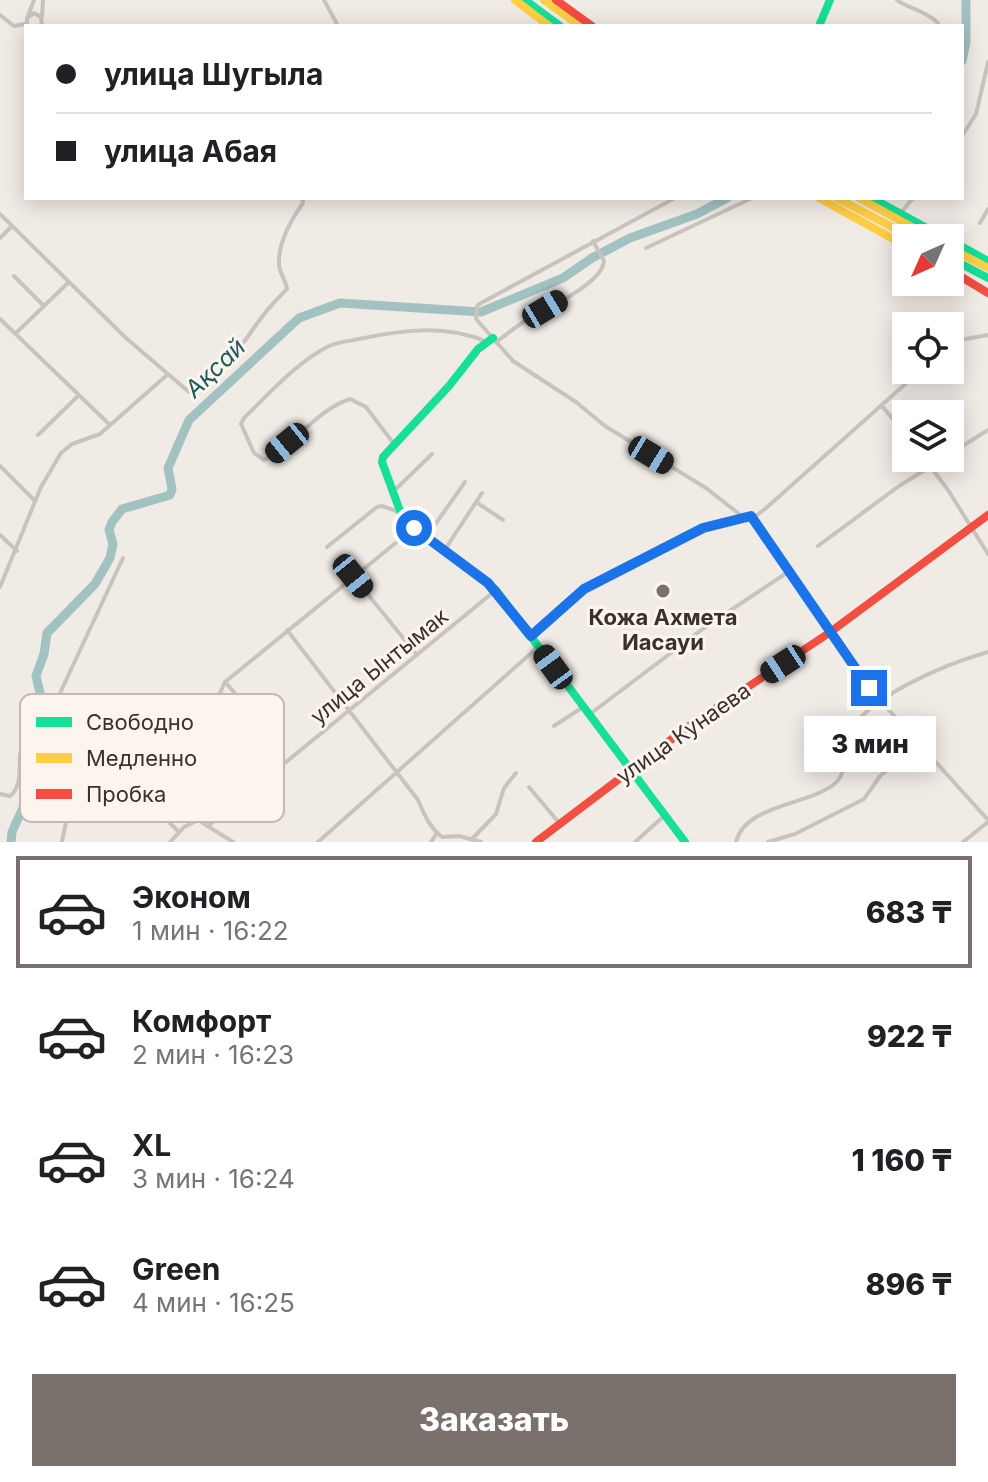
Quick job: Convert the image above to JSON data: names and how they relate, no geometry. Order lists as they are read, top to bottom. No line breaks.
{"streets":{"main road":["улица Кунаева"],"street":["улица Ынтымак"]},"water":["Ақсай"],"places":["Кожа Ахмета Иасауи"],"legend":["Свободно","Медленно","Пробка"],"north":"bottom left","page":{"banner":["улица Шугыла","улица Абая"],"bubble":"3 мин","list":[{"name":"Эконом","note":"1 мин · 16:22","value":"683 ₸"},{"name":"Комфорт","note":"2 мин · 16:23","value":"922 ₸"},{"name":"XL","note":"3 мин · 16:24","value":"1 160 ₸"},{"name":"Green","note":"4 мин · 16:25","value":"896 ₸"}],"buttons":"Заказать"}}
